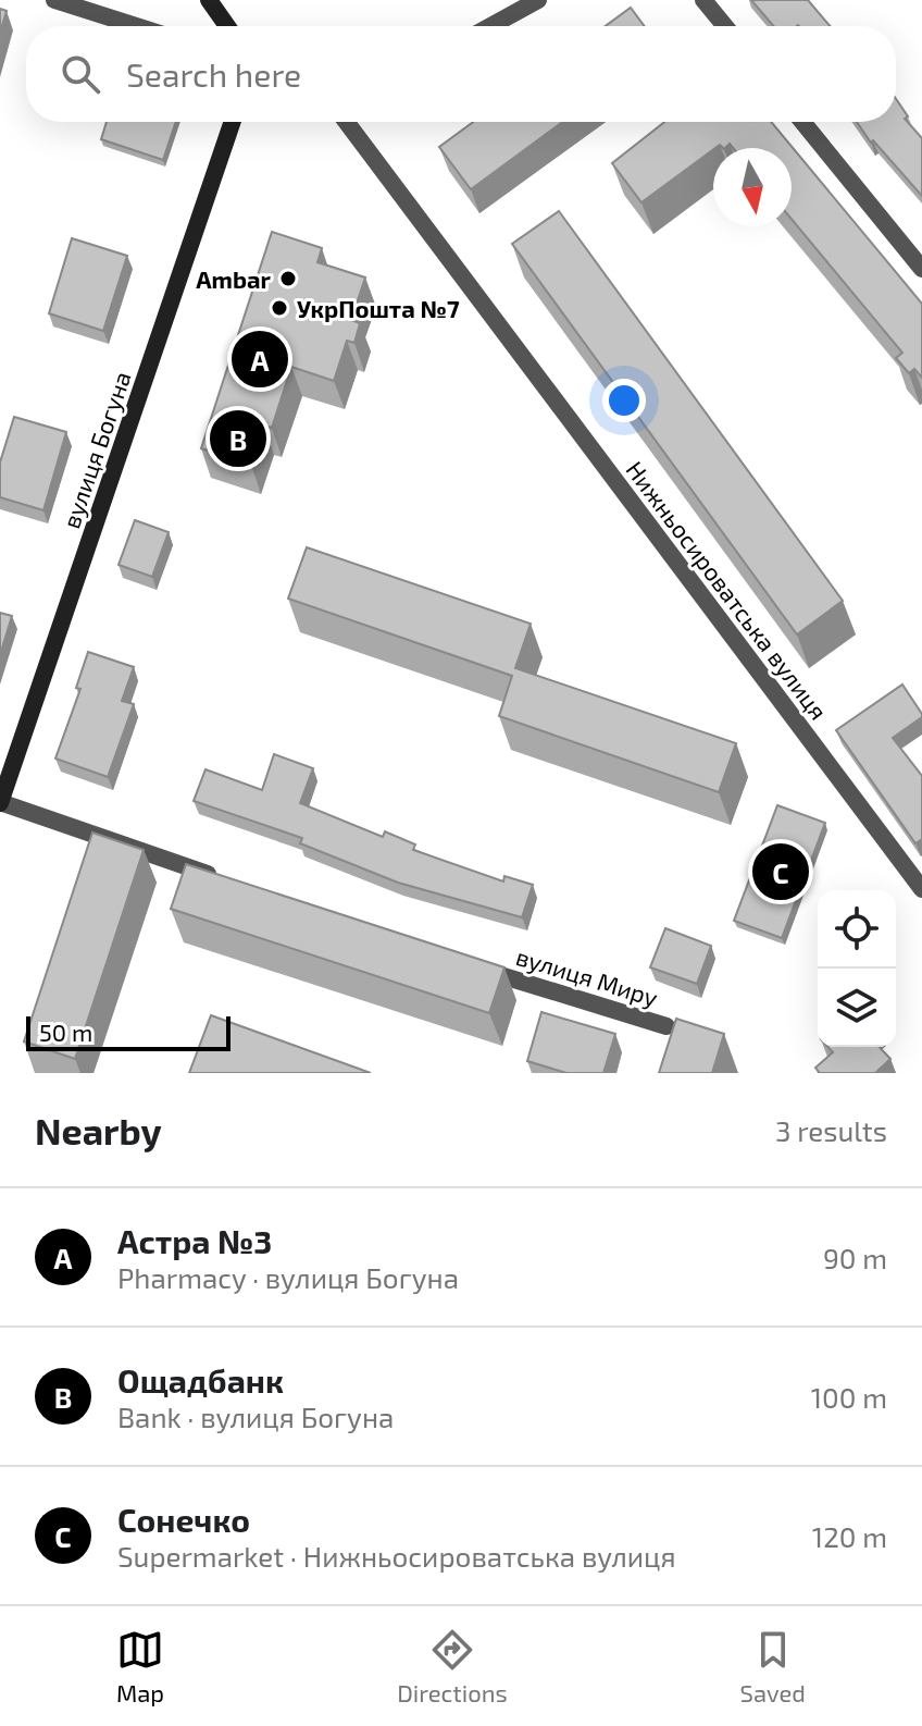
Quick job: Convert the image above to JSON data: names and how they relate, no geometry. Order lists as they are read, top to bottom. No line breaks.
{"streets":{"main road":["вулиця Богуна"],"street":["Нижньосироватська вулиця","вулиця Миру"]},"places":["Ambar","УкрПошта №7"],"scale_bar":"50 m","north":"bottom","page":{"search":"Search here","pins":["A","B","C"],"scale":"50 m","heading":["Nearby","3 results"],"list":[{"mark":"A","name":"Астра №3","note":"Pharmacy · вулиця Богуна","value":"90 m"},{"mark":"B","name":"Ощадбанк","note":"Bank · вулиця Богуна","value":"100 m"},{"mark":"C","name":"Сонечко","note":"Supermarket · Нижньосироватська вулиця","value":"120 m"}],"nav":["Map","Directions","Saved"]}}
